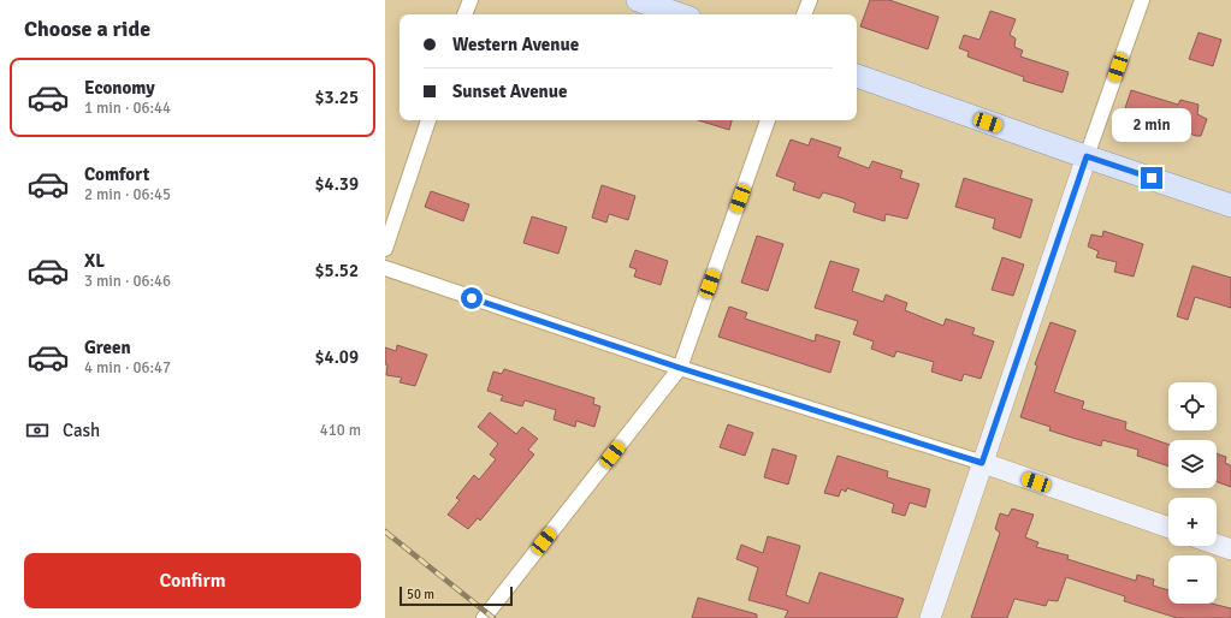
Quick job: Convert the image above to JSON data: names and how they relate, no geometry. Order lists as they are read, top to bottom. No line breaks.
{"scale_bar":"50 m","page":{"heading":"Choose a ride","banner":["Western Avenue","Sunset Avenue"],"list":[{"name":"Economy","note":"1 min · 06:44","value":"$3.25"},{"name":"Comfort","note":"2 min · 06:45","value":"$4.39"},{"name":"XL","note":"3 min · 06:46","value":"$5.52"},{"name":"Green","note":"4 min · 06:47","value":"$4.09"}],"bubble":"2 min","map_buttons":["+","−"],"pay":["Cash","410 m"],"buttons":"Confirm","scale":"50 m"}}
